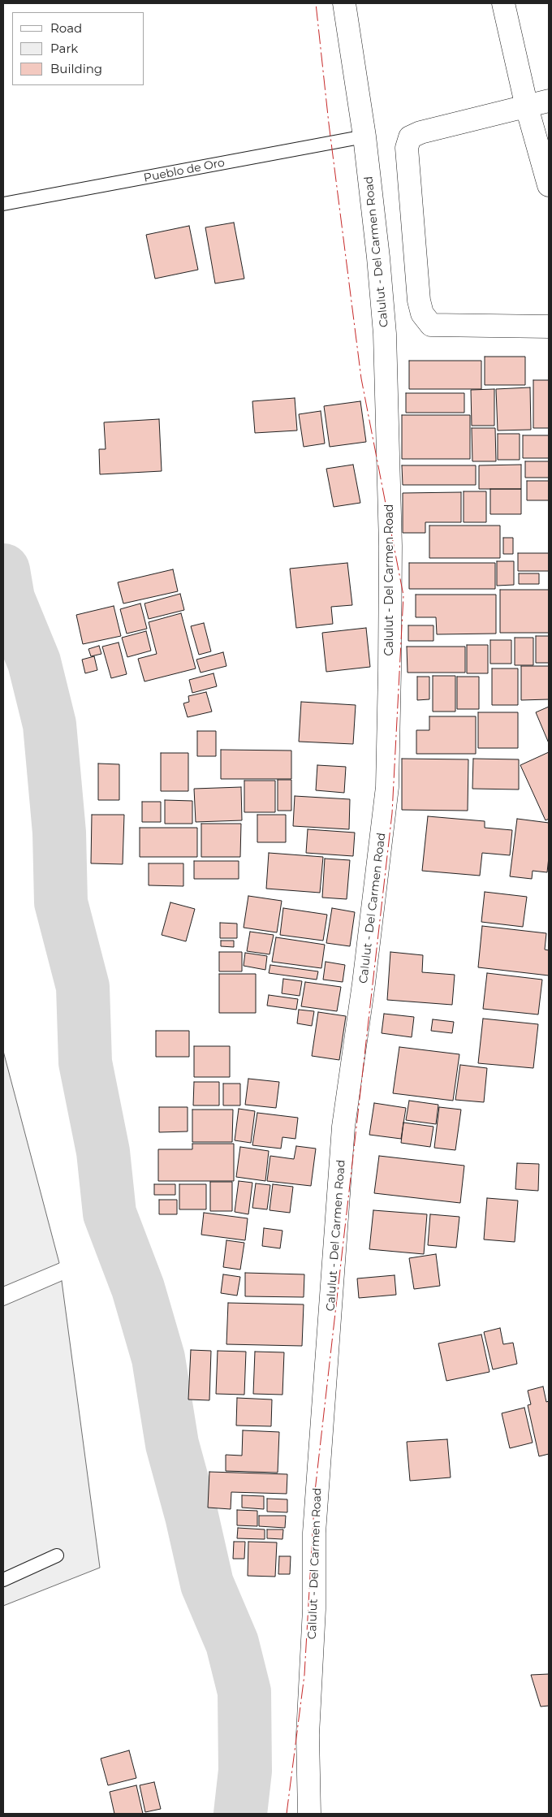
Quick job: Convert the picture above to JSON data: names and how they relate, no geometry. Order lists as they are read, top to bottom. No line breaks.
{"streets":{"main road":["Calulut - Del Carmen Road"],"lane":["Pueblo de Oro"]},"crossings":[["Pueblo de Oro","Calulut - Del Carmen Road"]],"legend":["Road","Park","Building"]}
